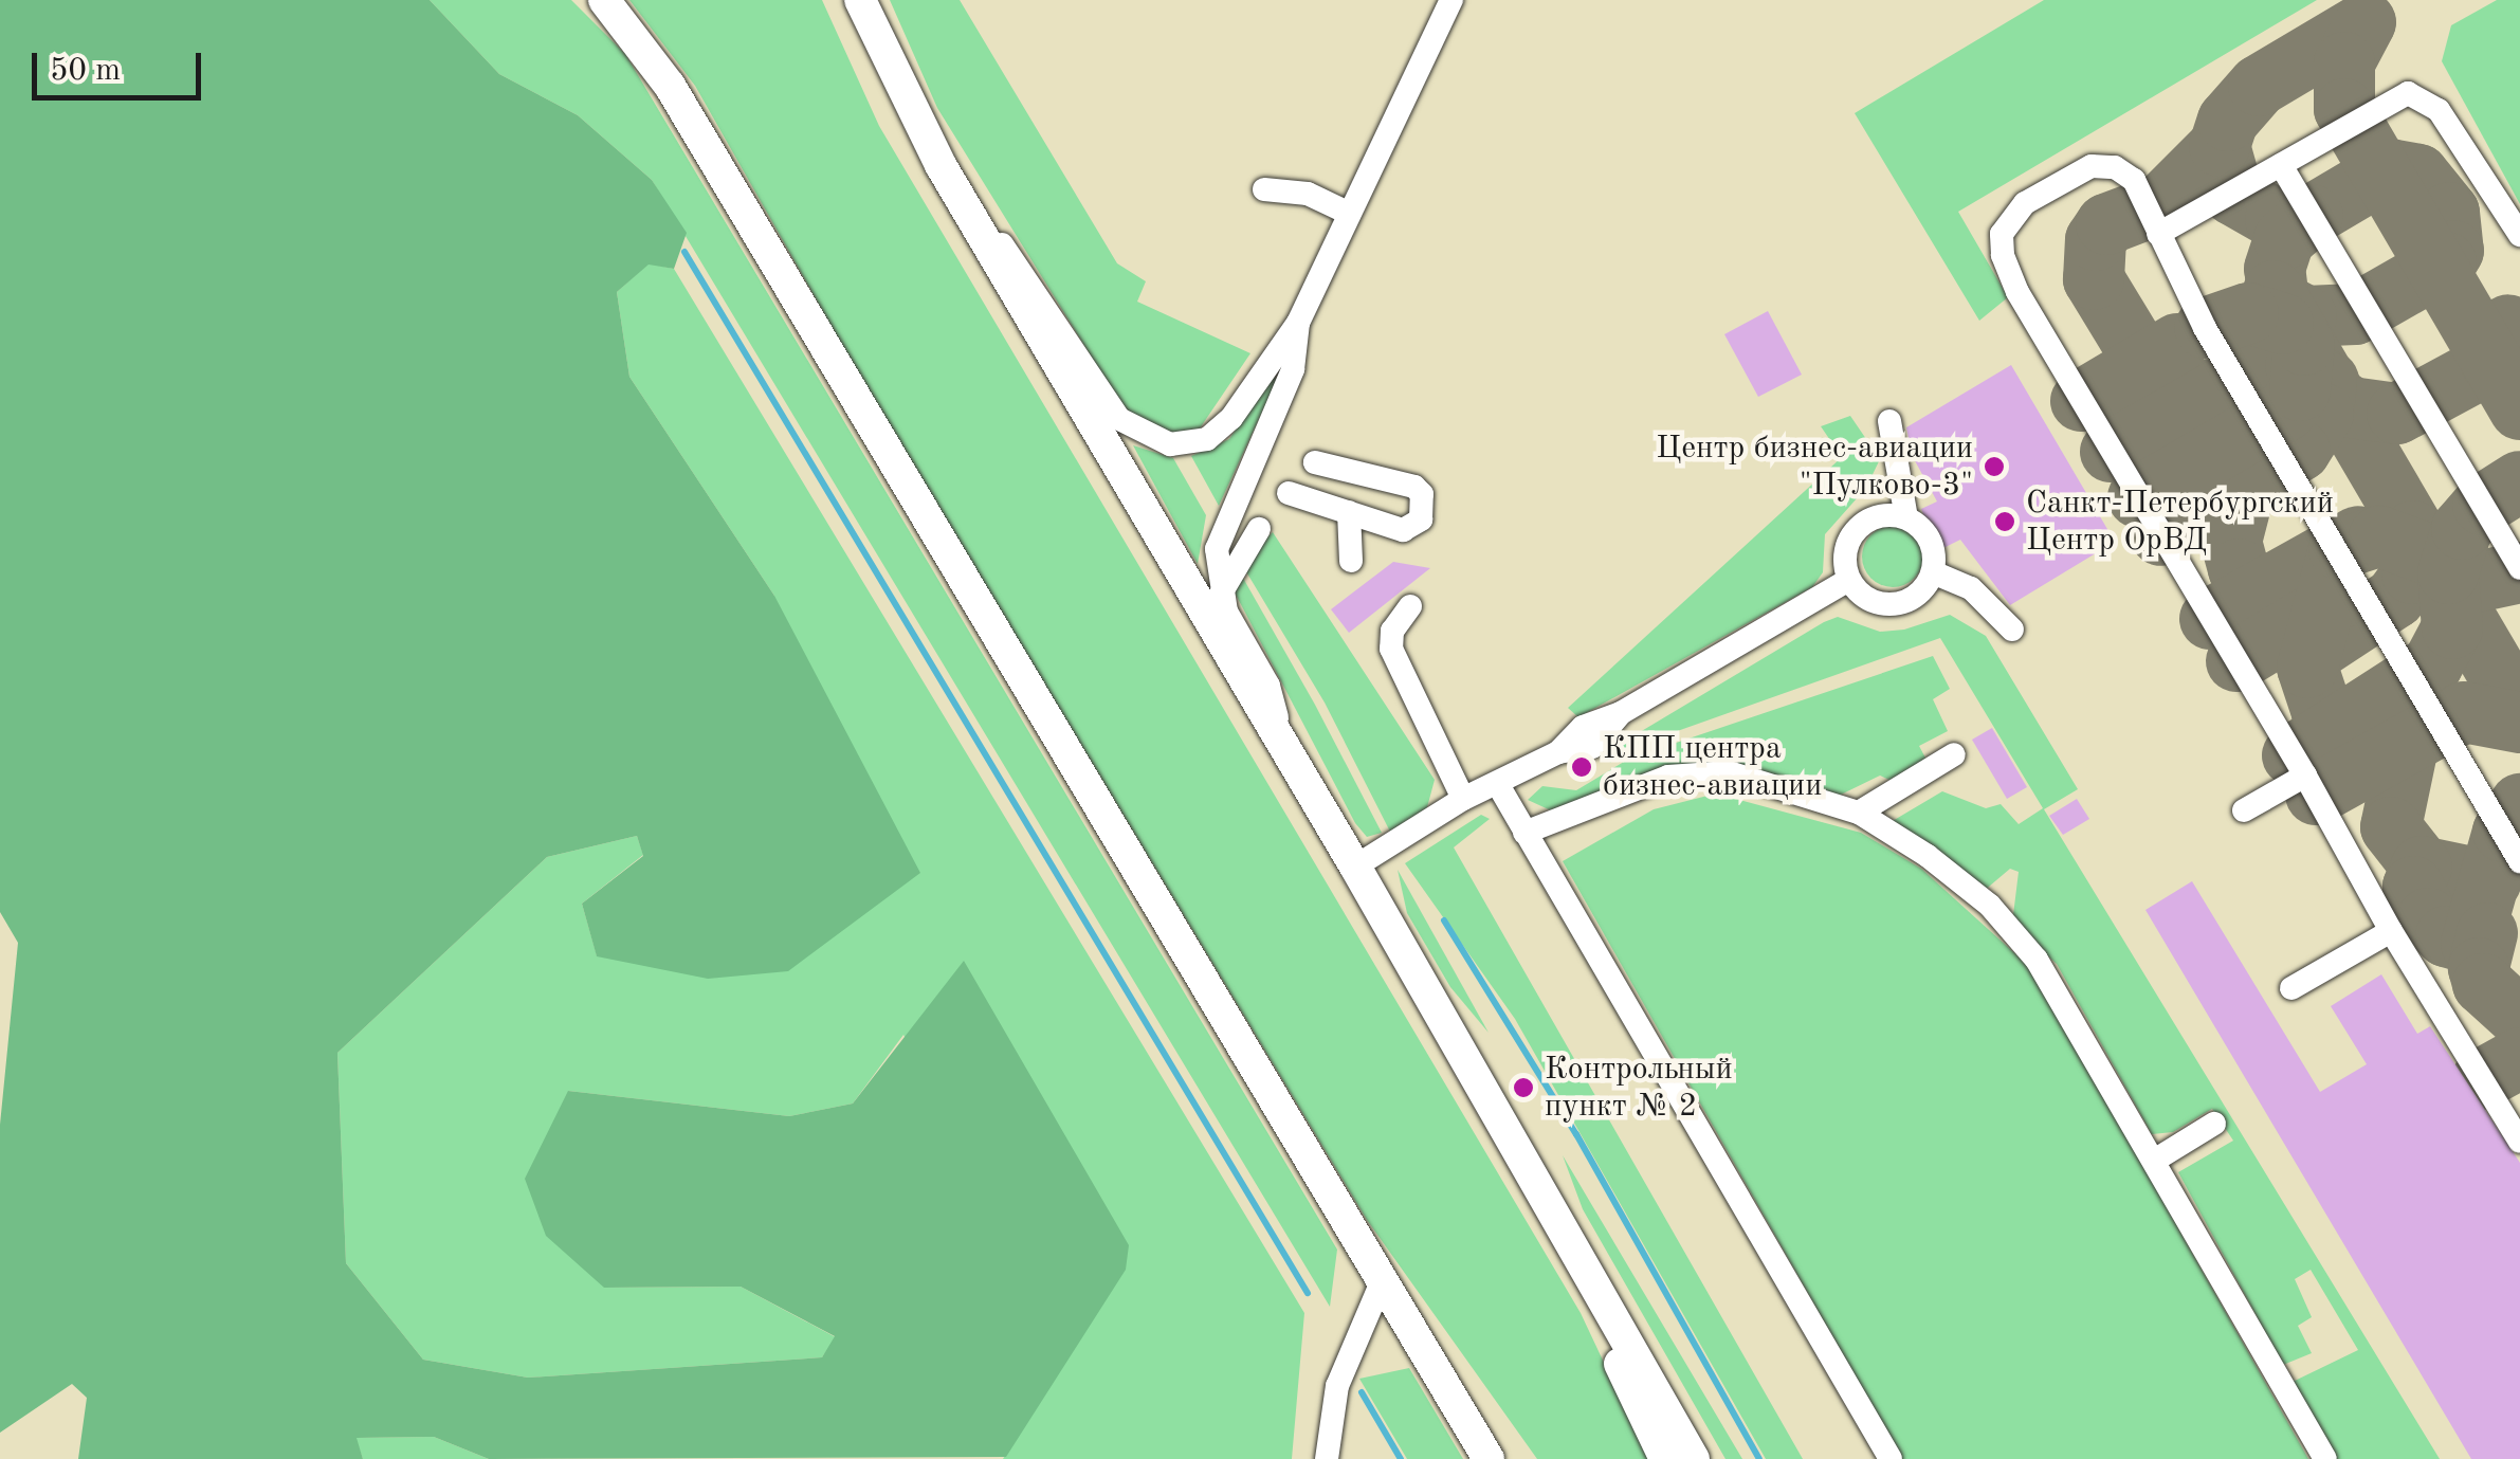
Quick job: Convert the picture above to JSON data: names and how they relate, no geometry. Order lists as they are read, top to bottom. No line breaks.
{"places":["Центр бизнес-авиации \"Пулково-3\"","Санкт-Петербургский Центр ОрВД","КПП центра бизнес-авиации","Контрольный пункт № 2"],"scale_bar":"50 m"}
